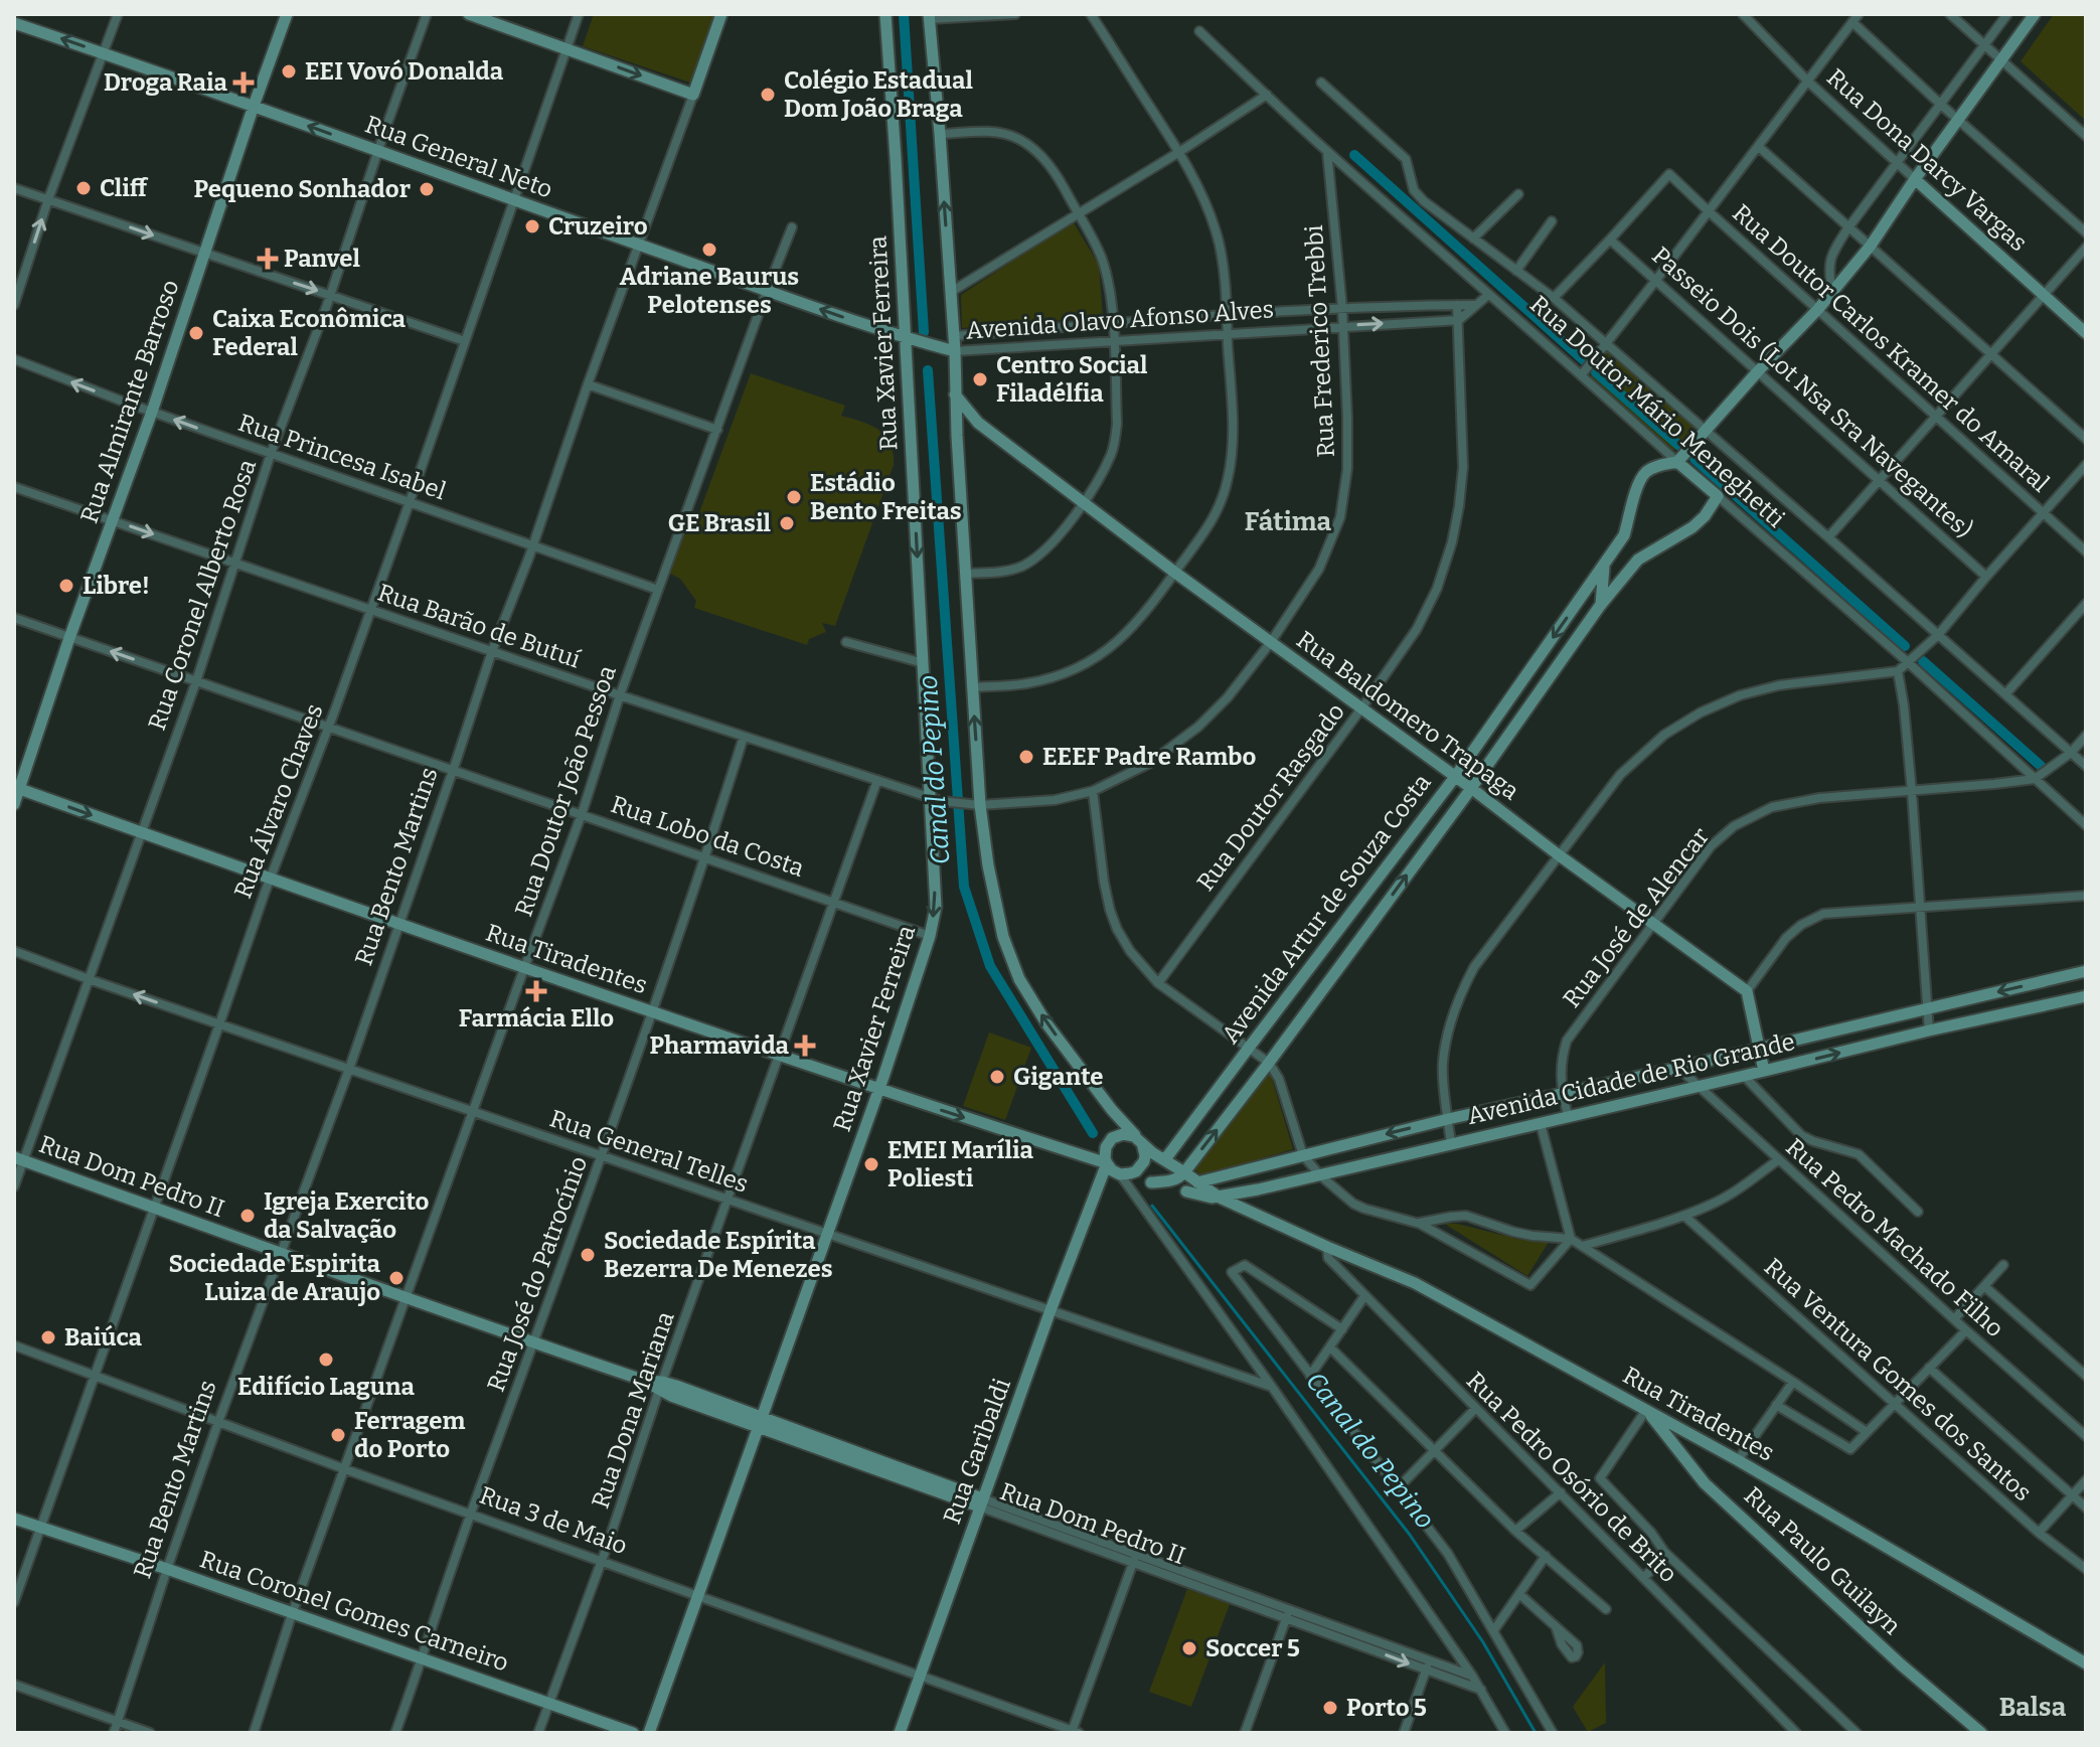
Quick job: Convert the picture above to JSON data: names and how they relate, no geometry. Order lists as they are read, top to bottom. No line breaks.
{"streets":{"street":["Rua General Neto","Rua Dona Darcy Vargas","Avenida Olavo Afonso Alves","Rua Frederico Trebbi","Rua Xavier Ferreira","Rua Doutor Carlos Kramer do Amaral","Passeio Dois (Lot Nsa Sra Navegantes)","Rua Almirante Barroso","Rua Doutor Mário Meneghetti","Rua Princesa Isabel","Rua Coronel Alberto Rosa","Rua Barão de Butuí","Rua Baldomero Trapaga","Rua Doutor João Pessoa","Rua Doutor Rasgado","Rua Álvaro Chaves","Rua Lobo da Costa","Rua Bento Martins","Avenida Artur de Souza Costa","Rua José de Alencar","Rua Tiradentes","Avenida Cidade de Rio Grande","Rua General Telles","Rua Dom Pedro II","Rua Pedro Machado Filho","Rua José do Patrocínio","Rua Ventura Gomes dos Santos","Rua Dona Mariana","Rua Garibaldi","Rua Pedro Osório de Brito","Rua 3 de Maio","Rua Paulo Guilayn","Rua Coronel Gomes Carneiro"]},"crossings":[["Rua General Neto","Avenida Olavo Afonso Alves"],["Rua General Neto","Rua Xavier Ferreira"],["Rua General Neto","Rua Almirante Barroso"],["Rua General Neto","Rua Coronel Alberto Rosa"],["Rua General Neto","Rua Doutor João Pessoa"],["Rua General Neto","Rua Álvaro Chaves"],["Rua General Neto","Rua Bento Martins"],["Rua General Neto","Rua Tiradentes"],["Rua Dona Darcy Vargas","Avenida Artur de Souza Costa"],["Avenida Olavo Afonso Alves","Rua Frederico Trebbi"],["Avenida Olavo Afonso Alves","Rua Doutor Rasgado"],["Avenida Olavo Afonso Alves","Rua Tiradentes"],["Rua Frederico Trebbi","Rua Doutor Mário Meneghetti"],["Rua Frederico Trebbi","Rua Barão de Butuí"],["Rua Frederico Trebbi","Rua Baldomero Trapaga"],["Rua Frederico Trebbi","Rua Tiradentes"],["Rua Xavier Ferreira","Rua Barão de Butuí"],["Rua Xavier Ferreira","Rua Lobo da Costa"],["Rua Xavier Ferreira","Rua Tiradentes"],["Rua Xavier Ferreira","Rua General Telles"],["Rua Xavier Ferreira","Rua Dom Pedro II"],["Rua Xavier Ferreira","Rua 3 de Maio"],["Rua Doutor Carlos Kramer do Amaral","Passeio Dois (Lot Nsa Sra Navegantes)"],["Rua Doutor Carlos Kramer do Amaral","Avenida Artur de Souza Costa"],["Passeio Dois (Lot Nsa Sra Navegantes)","Avenida Artur de Souza Costa"],["Rua Almirante Barroso","Rua Princesa Isabel"],["Rua Almirante Barroso","Rua Barão de Butuí"],["Rua Almirante Barroso","Rua Lobo da Costa"],["Rua Almirante Barroso","Rua Tiradentes"],["Rua Doutor Mário Meneghetti","Avenida Artur de Souza Costa"],["Rua Doutor Mário Meneghetti","Rua José de Alencar"],["Rua Princesa Isabel","Rua Coronel Alberto Rosa"],["Rua Princesa Isabel","Rua Doutor João Pessoa"],["Rua Princesa Isabel","Rua Álvaro Chaves"],["Rua Princesa Isabel","Rua Bento Martins"],["Rua Coronel Alberto Rosa","Rua Barão de Butuí"],["Rua Coronel Alberto Rosa","Rua Lobo da Costa"],["Rua Coronel Alberto Rosa","Rua Tiradentes"],["Rua Coronel Alberto Rosa","Rua General Telles"],["Rua Coronel Alberto Rosa","Rua Dom Pedro II"],["Rua Barão de Butuí","Rua Doutor João Pessoa"],["Rua Barão de Butuí","Rua Álvaro Chaves"],["Rua Barão de Butuí","Rua Bento Martins"],["Rua Barão de Butuí","Rua Tiradentes"],["Rua Barão de Butuí","Rua José do Patrocínio"],["Rua Barão de Butuí","Rua Dona Mariana"],["Rua Baldomero Trapaga","Rua Doutor Rasgado"],["Rua Baldomero Trapaga","Avenida Artur de Souza Costa"],["Rua Baldomero Trapaga","Rua José de Alencar"],["Rua Baldomero Trapaga","Rua Tiradentes"],["Rua Doutor João Pessoa","Rua Lobo da Costa"],["Rua Doutor João Pessoa","Rua Tiradentes"],["Rua Doutor João Pessoa","Rua General Telles"],["Rua Doutor João Pessoa","Rua Dom Pedro II"],["Rua Doutor João Pessoa","Rua 3 de Maio"],["Rua Doutor João Pessoa","Rua Coronel Gomes Carneiro"],["Rua Álvaro Chaves","Rua Lobo da Costa"],["Rua Álvaro Chaves","Rua Tiradentes"],["Rua Álvaro Chaves","Rua General Telles"],["Rua Álvaro Chaves","Rua Dom Pedro II"],["Rua Álvaro Chaves","Rua 3 de Maio"],["Rua Álvaro Chaves","Rua Coronel Gomes Carneiro"],["Rua Lobo da Costa","Rua Bento Martins"],["Rua Lobo da Costa","Rua José do Patrocínio"],["Rua Lobo da Costa","Rua Dona Mariana"],["Rua Bento Martins","Rua Tiradentes"],["Rua Bento Martins","Rua General Telles"],["Rua Bento Martins","Rua Dom Pedro II"],["Rua Bento Martins","Rua 3 de Maio"],["Rua Bento Martins","Rua Coronel Gomes Carneiro"],["Avenida Artur de Souza Costa","Rua Tiradentes"],["Rua José de Alencar","Avenida Cidade de Rio Grande"],["Rua Tiradentes","Avenida Cidade de Rio Grande"],["Rua Tiradentes","Rua José do Patrocínio"],["Rua Tiradentes","Rua Dona Mariana"],["Rua Tiradentes","Rua Garibaldi"],["Rua Tiradentes","Rua Pedro Osório de Brito"],["Rua Tiradentes","Rua Paulo Guilayn"],["Avenida Cidade de Rio Grande","Rua Pedro Machado Filho"],["Rua General Telles","Rua José do Patrocínio"],["Rua General Telles","Rua Dona Mariana"],["Rua General Telles","Rua Garibaldi"],["Rua Dom Pedro II","Rua José do Patrocínio"],["Rua Dom Pedro II","Rua Dona Mariana"],["Rua Dom Pedro II","Rua Garibaldi"],["Rua José do Patrocínio","Rua 3 de Maio"],["Rua José do Patrocínio","Rua Coronel Gomes Carneiro"],["Rua Dona Mariana","Rua 3 de Maio"],["Rua Dona Mariana","Rua Coronel Gomes Carneiro"],["Rua Garibaldi","Rua 3 de Maio"]],"one_way":["Rua General Neto","Rua Princesa Isabel"],"districts":["Fátima","Balsa"],"water":["Canal do Pepino"],"places":{"other":["EEI Vovó Donalda","Colégio Estadual Dom João Braga","Cliff","Pequeno Sonhador","Cruzeiro","Adriane Baurus Pelotenses","Caixa Econômica Federal","Centro Social Filadélfia","Estádio Bento Freitas","GE Brasil","Libre!","EEEF Padre Rambo","Gigante","EMEI Marília Poliesti","Igreja Exercito da Salvação","Sociedade Espírita Bezerra De Menezes","Sociedade Espirita Luiza de Araujo","Baiúca","Edifício Laguna","Ferragem do Porto","Soccer 5","Porto 5"],"health":["Droga Raia","Panvel","Farmácia Ello","Pharmavida"]}}
